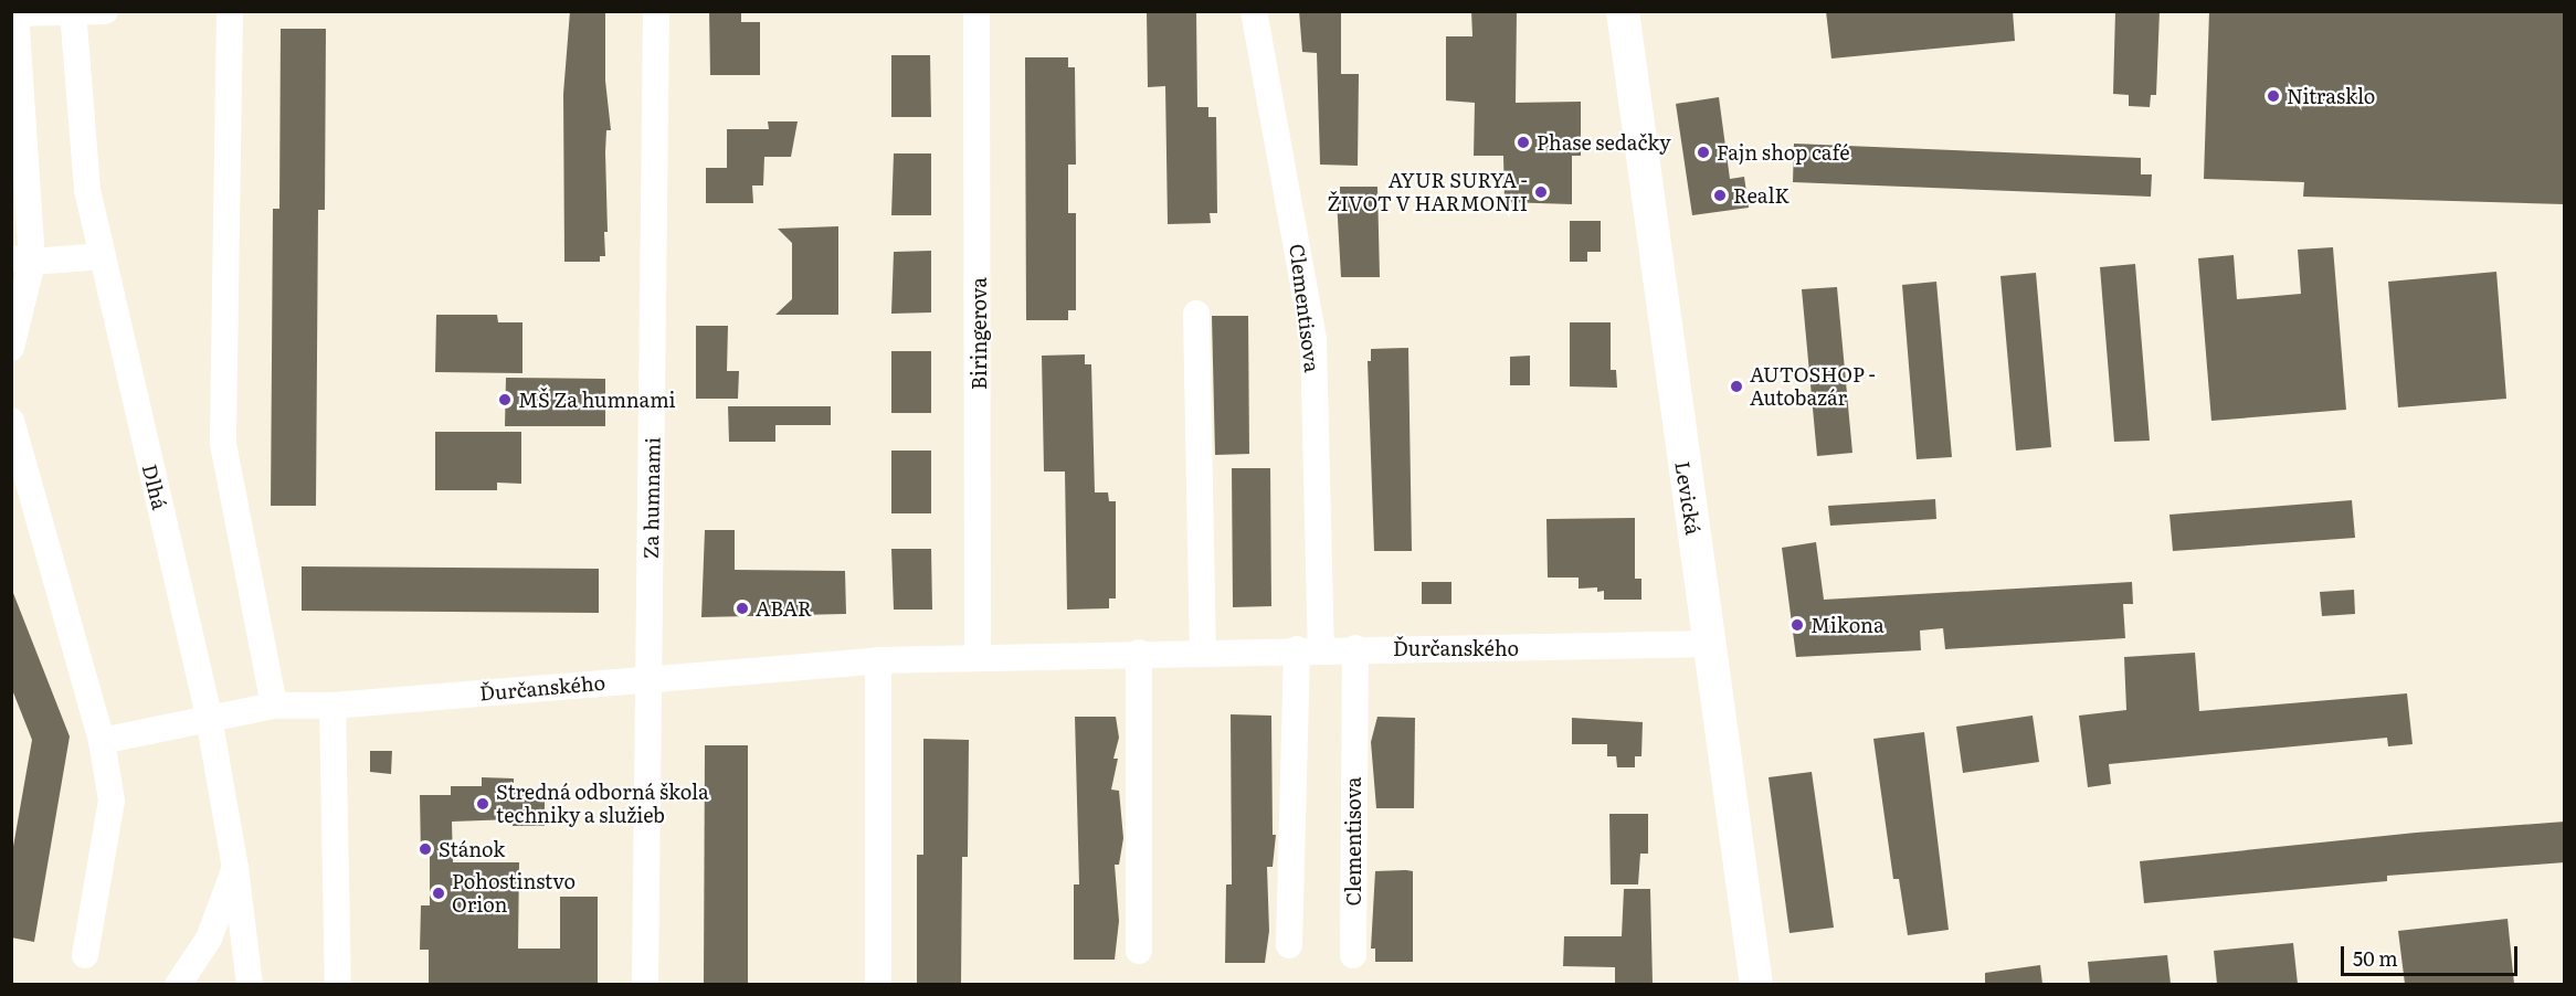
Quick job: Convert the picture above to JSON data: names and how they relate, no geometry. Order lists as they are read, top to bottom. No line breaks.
{"streets":{"main road":["Levická"],"street":["Clementisova","Biringerova","Dlhá","Za humnami","Ďurčanského"]},"crossings":[["Clementisova","Ďurčanského"],["Biringerova","Ďurčanského"],["Dlhá","Ďurčanského"],["Za humnami","Ďurčanského"],["Levická","Ďurčanského"]],"places":["Nitrasklo","Phase sedačky","Fajn shop café","AYUR SURYA - ŽIVOT V HARMONII","RealK","AUTOSHOP - Autobazár","MŠ Za humnami","ABAR","Mikona","Stredná odborná škola techniky a služieb","Stánok","Pohostinstvo Orion"],"scale_bar":"50 m"}
